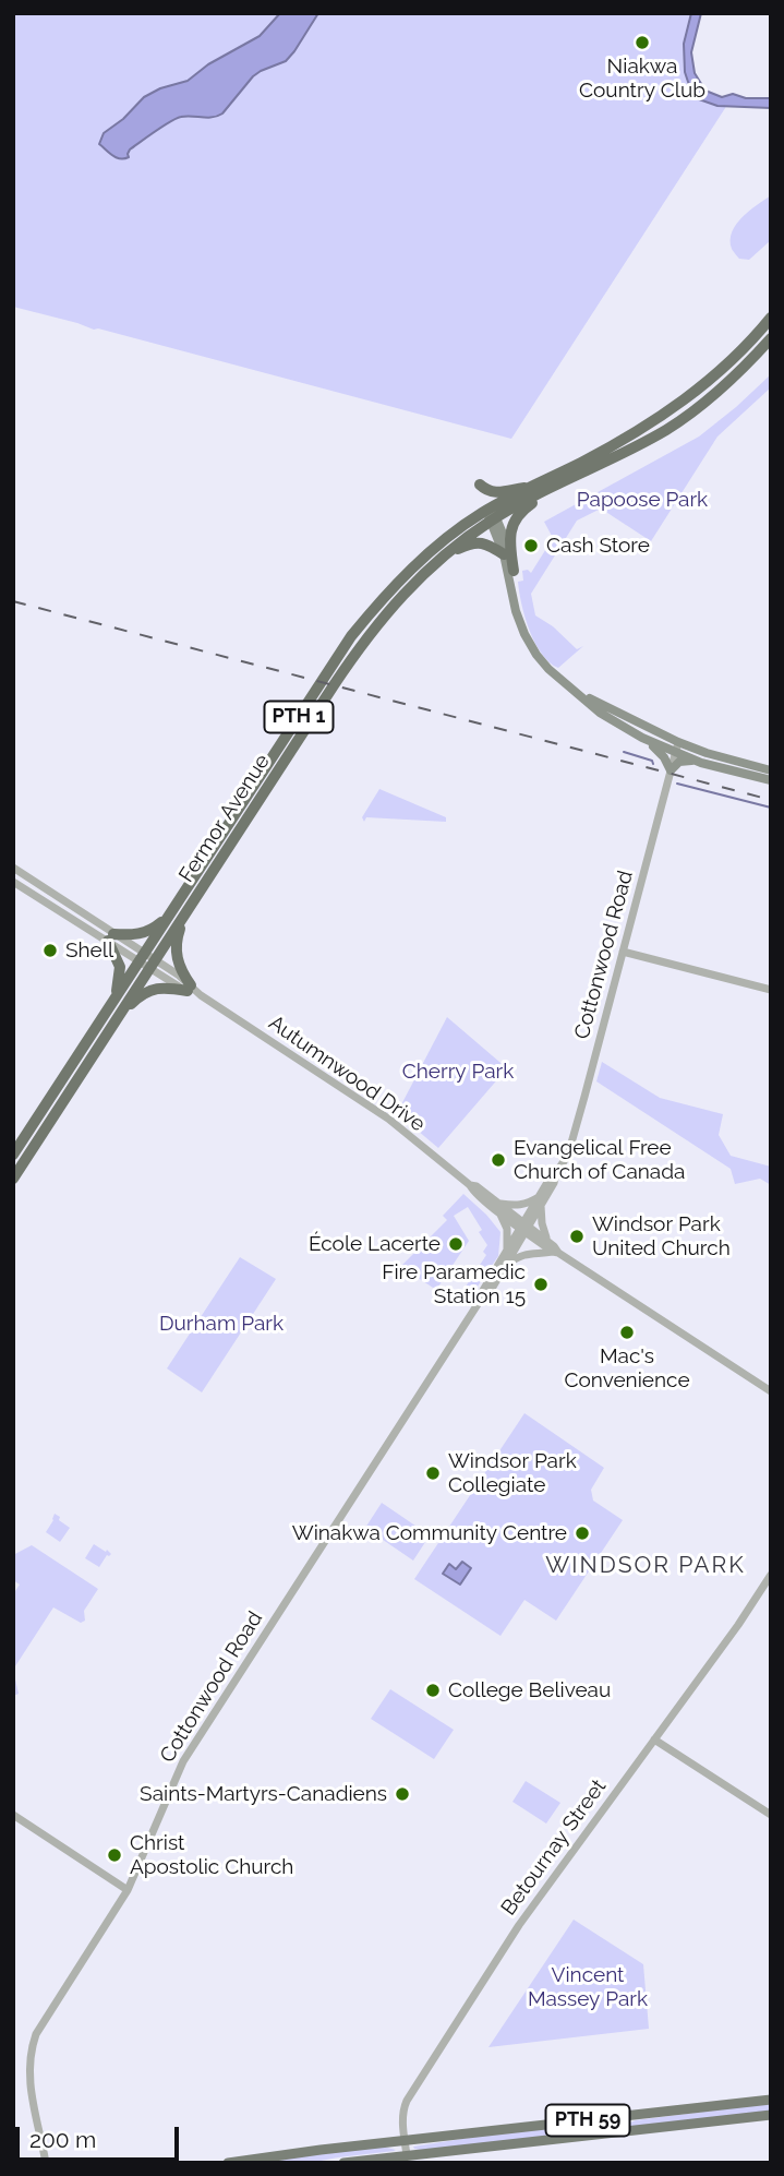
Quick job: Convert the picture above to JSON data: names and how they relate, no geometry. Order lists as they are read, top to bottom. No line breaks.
{"streets":{"highway":["PTH 1","Fermor Avenue"],"main road":["PTH 59"],"street":["Cottonwood Road","Autumnwood Drive","Betournay Street"]},"crossings":[["Fermor Avenue","Autumnwood Drive"],["Cottonwood Road","Autumnwood Drive"],["Betournay Street","PTH 59"]],"districts":["WINDSOR PARK"],"parks":["Papoose Park","Cherry Park","Durham Park","Vincent Massey Park"],"places":["Niakwa Country Club","Cash Store","Shell","Evangelical Free Church of Canada","Windsor Park United Church","École Lacerte","Fire Paramedic Station 15","Mac's Convenience","Windsor Park Collegiate","Winakwa Community Centre","College Beliveau","Saints-Martyrs-Canadiens","Christ Apostolic Church"],"scale_bar":"200 m"}
